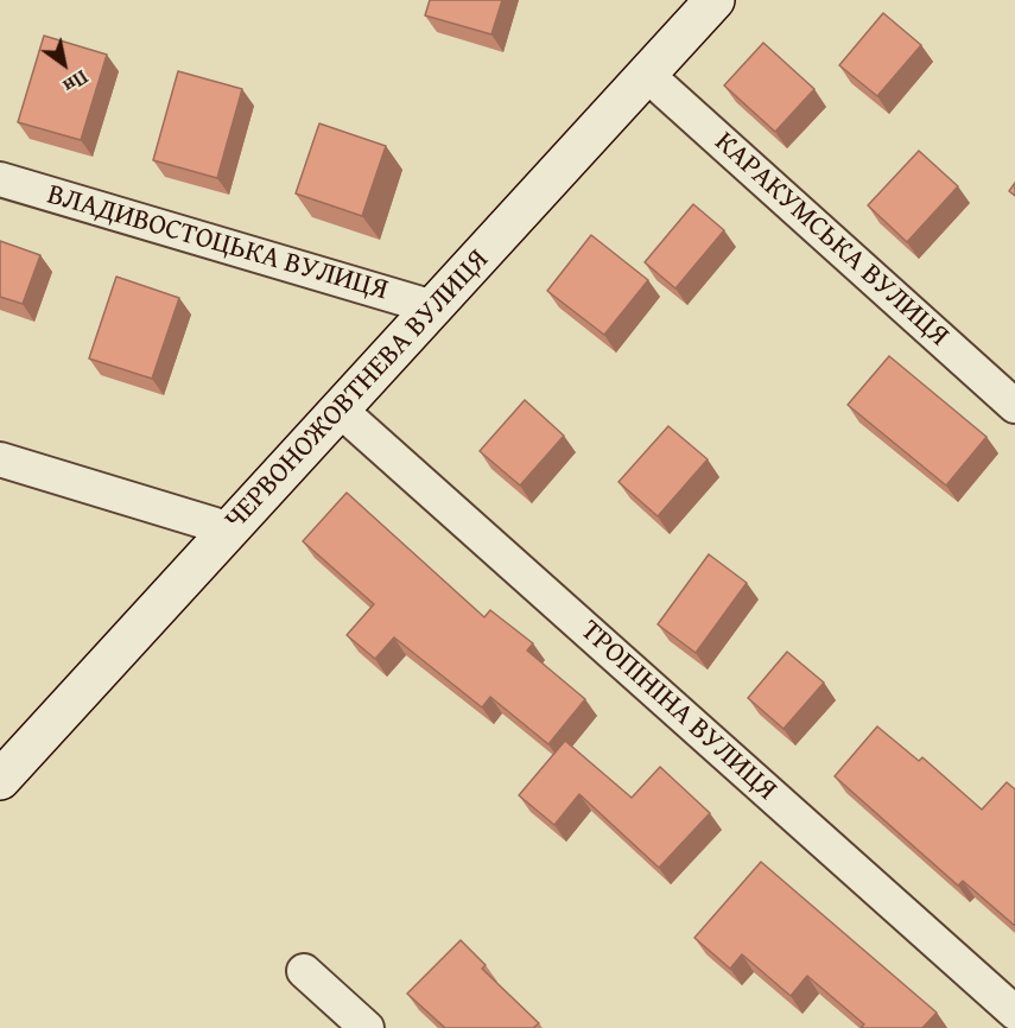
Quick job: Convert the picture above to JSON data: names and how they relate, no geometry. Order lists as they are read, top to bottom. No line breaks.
{"streets":{"main road":["ЧЕРВОНОЖОВТНЕВА ВУЛИЦЯ"],"street":["КАРАКУМСЬКА ВУЛИЦЯ","ВЛАДИВОСТОЦЬКА ВУЛИЦЯ","ТРОПІНІНА ВУЛИЦЯ"]},"crossings":[["КАРАКУМСЬКА ВУЛИЦЯ","ЧЕРВОНОЖОВТНЕВА ВУЛИЦЯ"],["ВЛАДИВОСТОЦЬКА ВУЛИЦЯ","ЧЕРВОНОЖОВТНЕВА ВУЛИЦЯ"],["ЧЕРВОНОЖОВТНЕВА ВУЛИЦЯ","ТРОПІНІНА ВУЛИЦЯ"]],"north":"bottom right"}
